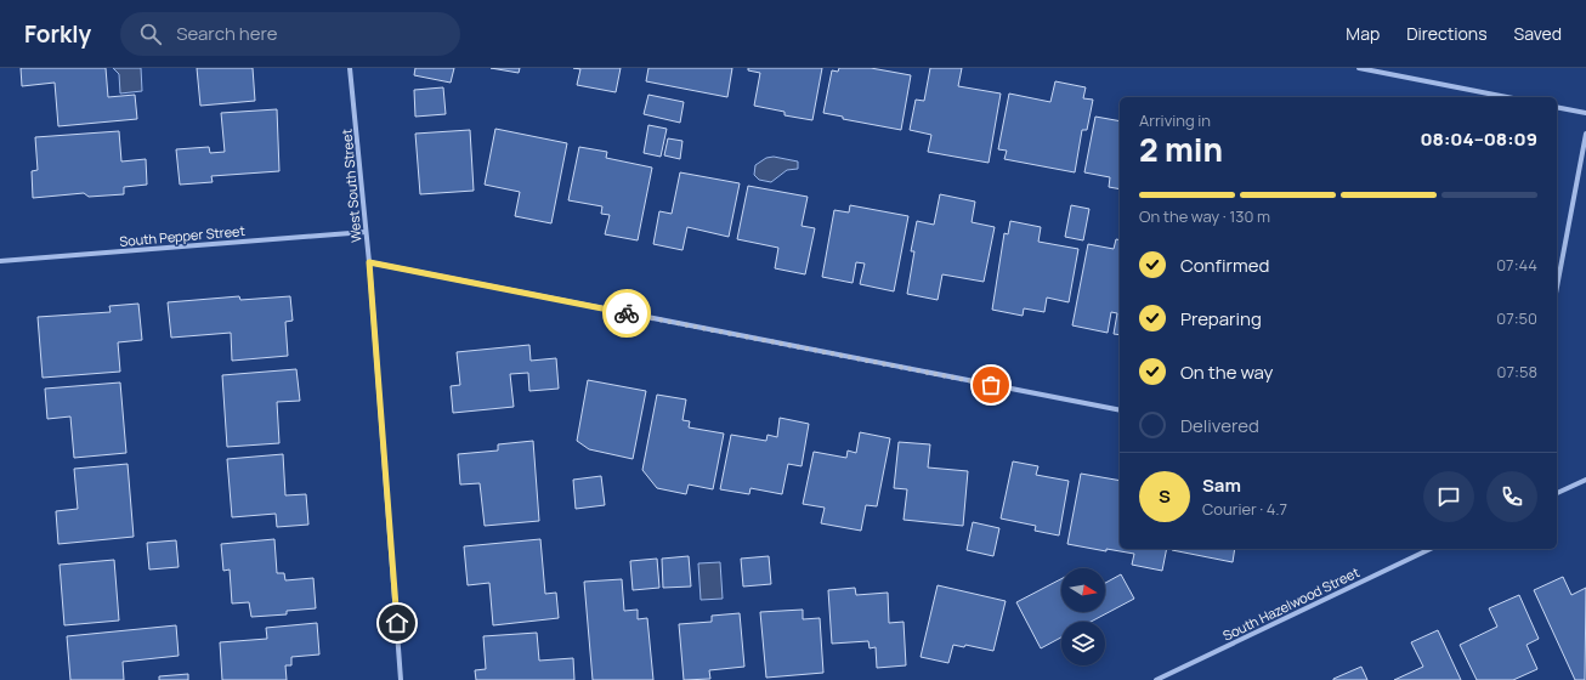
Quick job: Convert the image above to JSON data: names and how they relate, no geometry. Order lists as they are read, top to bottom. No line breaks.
{"streets":{"street":["West South Street","South Pepper Street","South Hazelwood Street"]},"crossings":[["West South Street","South Pepper Street"]],"north":"right","page":{"header":"Forkly","search":"Search here","nav":["Map","Directions","Saved"],"heading":["2 min","Arriving in","08:04–08:09"],"panel":["Sam","Courier · 4.7"],"bar":"On the way · 130 m","list":[["Confirmed","07:44"],["Preparing","07:50"],["On the way","07:58"],"Delivered"],"round":"S"}}
